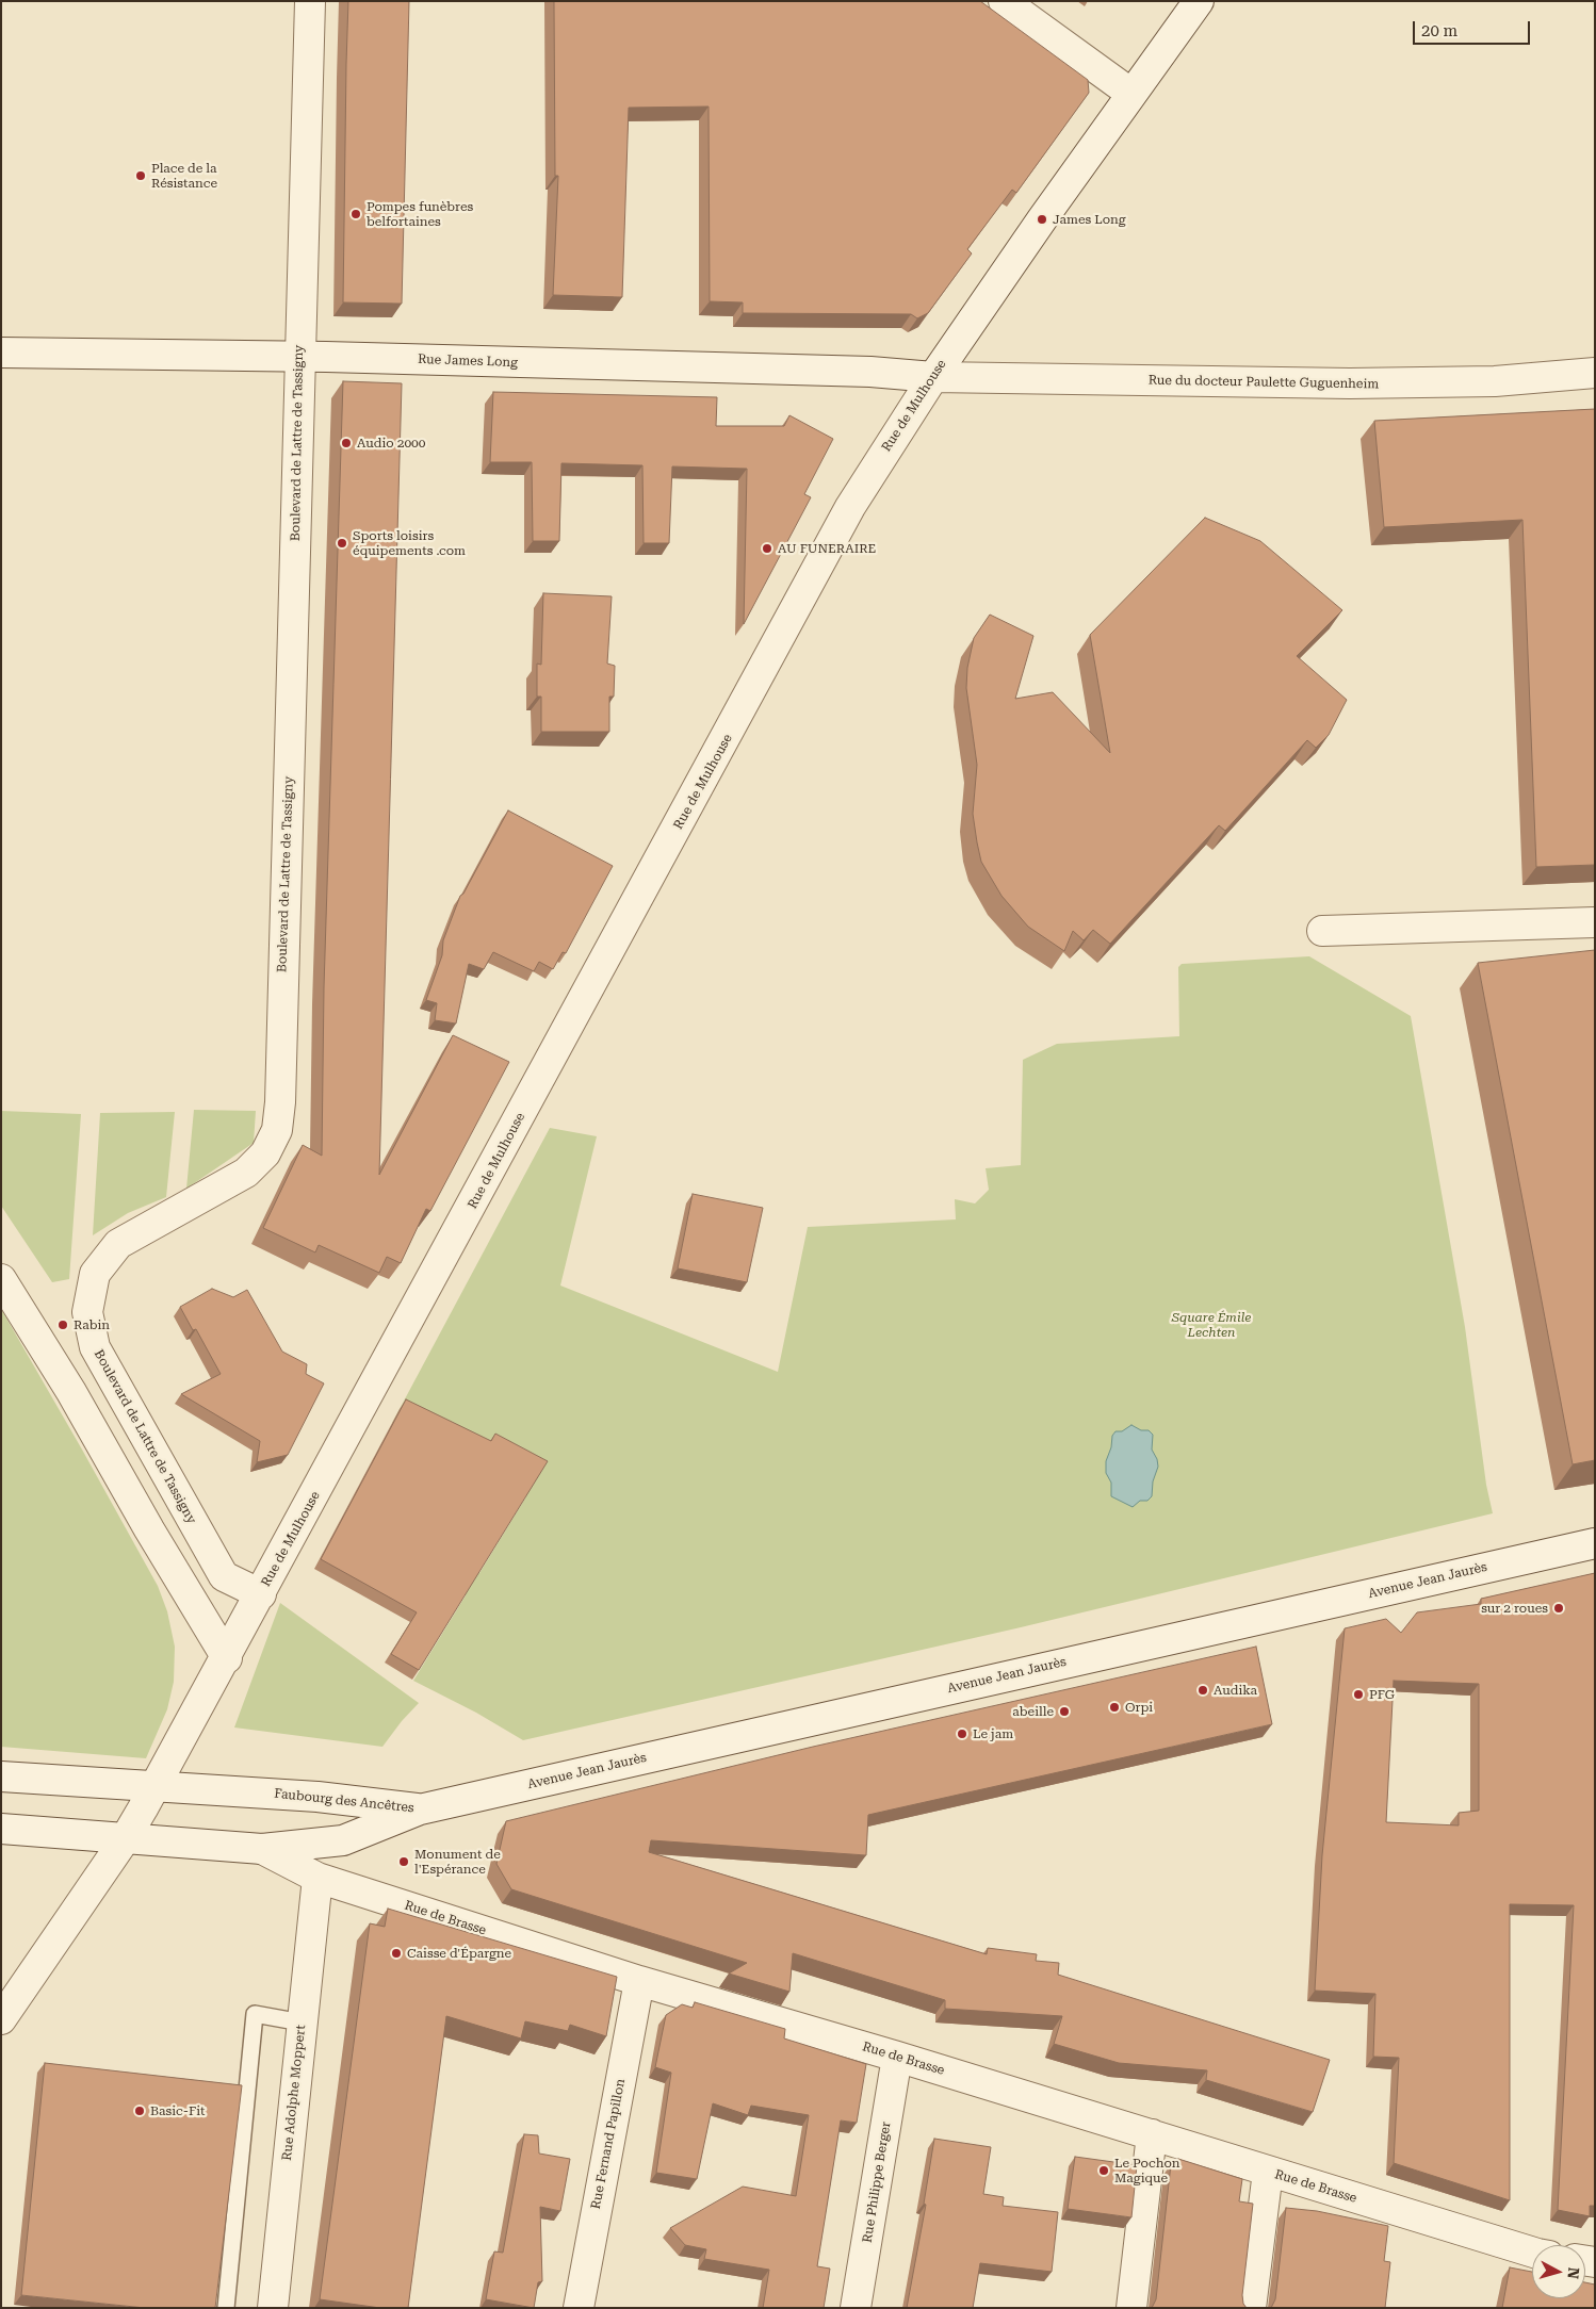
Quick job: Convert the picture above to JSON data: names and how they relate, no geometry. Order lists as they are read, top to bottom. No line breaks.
{"streets":{"street":["Rue James Long","Rue du docteur Paulette Guguenheim","Rue de Mulhouse","Boulevard de Lattre de Tassigny","Avenue Jean Jaurès","Faubourg des Ancêtres","Rue de Brasse","Rue Adolphe Moppert","Rue Fernand Papillon","Rue Philippe Berger"]},"crossings":[["Rue James Long","Rue du docteur Paulette Guguenheim"],["Rue James Long","Rue de Mulhouse"],["Rue James Long","Boulevard de Lattre de Tassigny"],["Rue du docteur Paulette Guguenheim","Rue de Mulhouse"],["Rue de Mulhouse","Boulevard de Lattre de Tassigny"],["Rue de Mulhouse","Faubourg des Ancêtres"],["Avenue Jean Jaurès","Faubourg des Ancêtres"],["Faubourg des Ancêtres","Rue de Brasse"],["Rue de Brasse","Rue Adolphe Moppert"],["Rue de Brasse","Rue Fernand Papillon"],["Rue de Brasse","Rue Philippe Berger"]],"parks":["Square Émile Lechten"],"places":["Place de la Résistance","Pompes funèbres belfortaines","James Long","Audio 2000","Sports loisirs équipements .com","AU FUNERAIRE","Rabin","sur 2 roues","Audika","PFG","Orpi","abeille","Le jam","Monument de l'Espérance","Caisse d'Épargne","Basic-Fit","Le Pochon Magique"],"scale_bar":"20 m","north":"right"}
